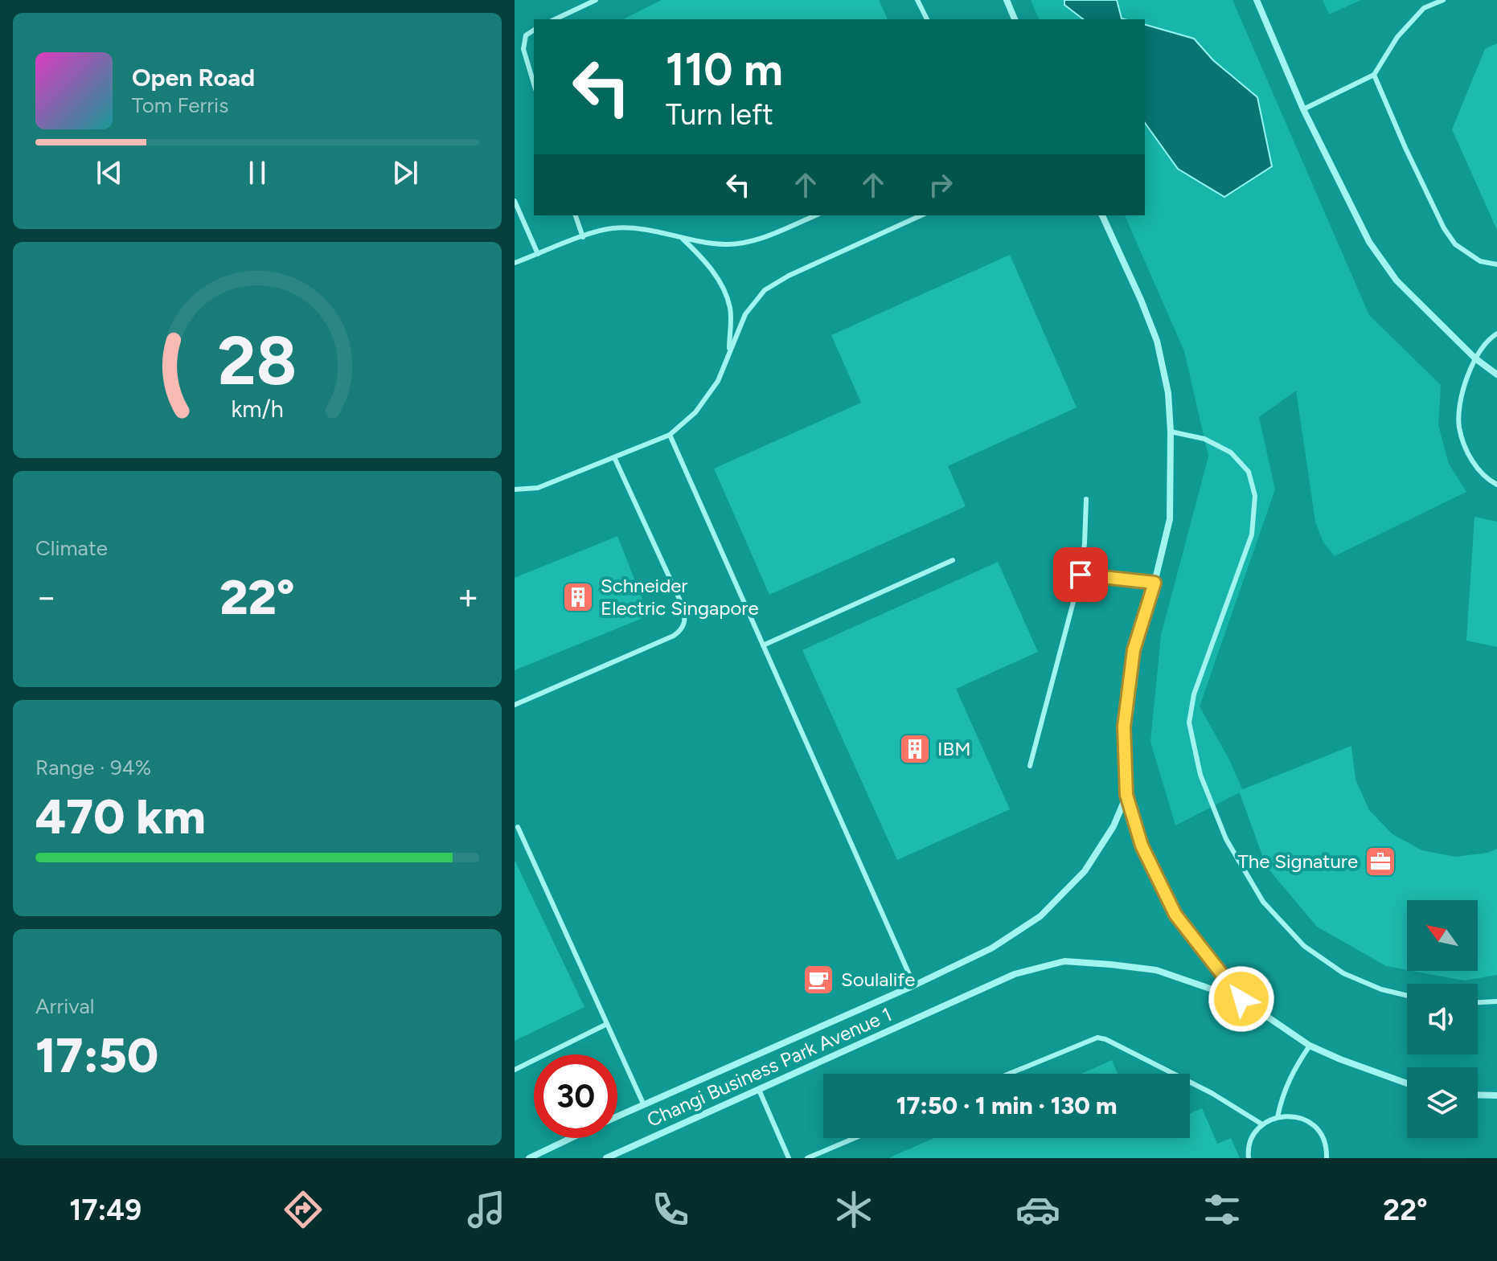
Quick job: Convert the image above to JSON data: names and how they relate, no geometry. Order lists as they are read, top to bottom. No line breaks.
{"streets":{"street":["Changi Business Park Avenue 1"]},"places":{"building":["Schneider Electric Singapore","IBM"],"office":["The Signature"],"cafe":["Soulalife"]},"north":"top left","page":{"turn":["110 m","Turn left"],"song":["Open Road","Tom Ferris"],"tile":["Climate",["Range · 94%","470 km"],["Arrival","17:50"]],"heat":["−","22°","+"],"limit":"30","trip":"17:50 · 1 min · 130 m","tabs":["17:49","22°"],"gauge":["28","km/h"]}}
